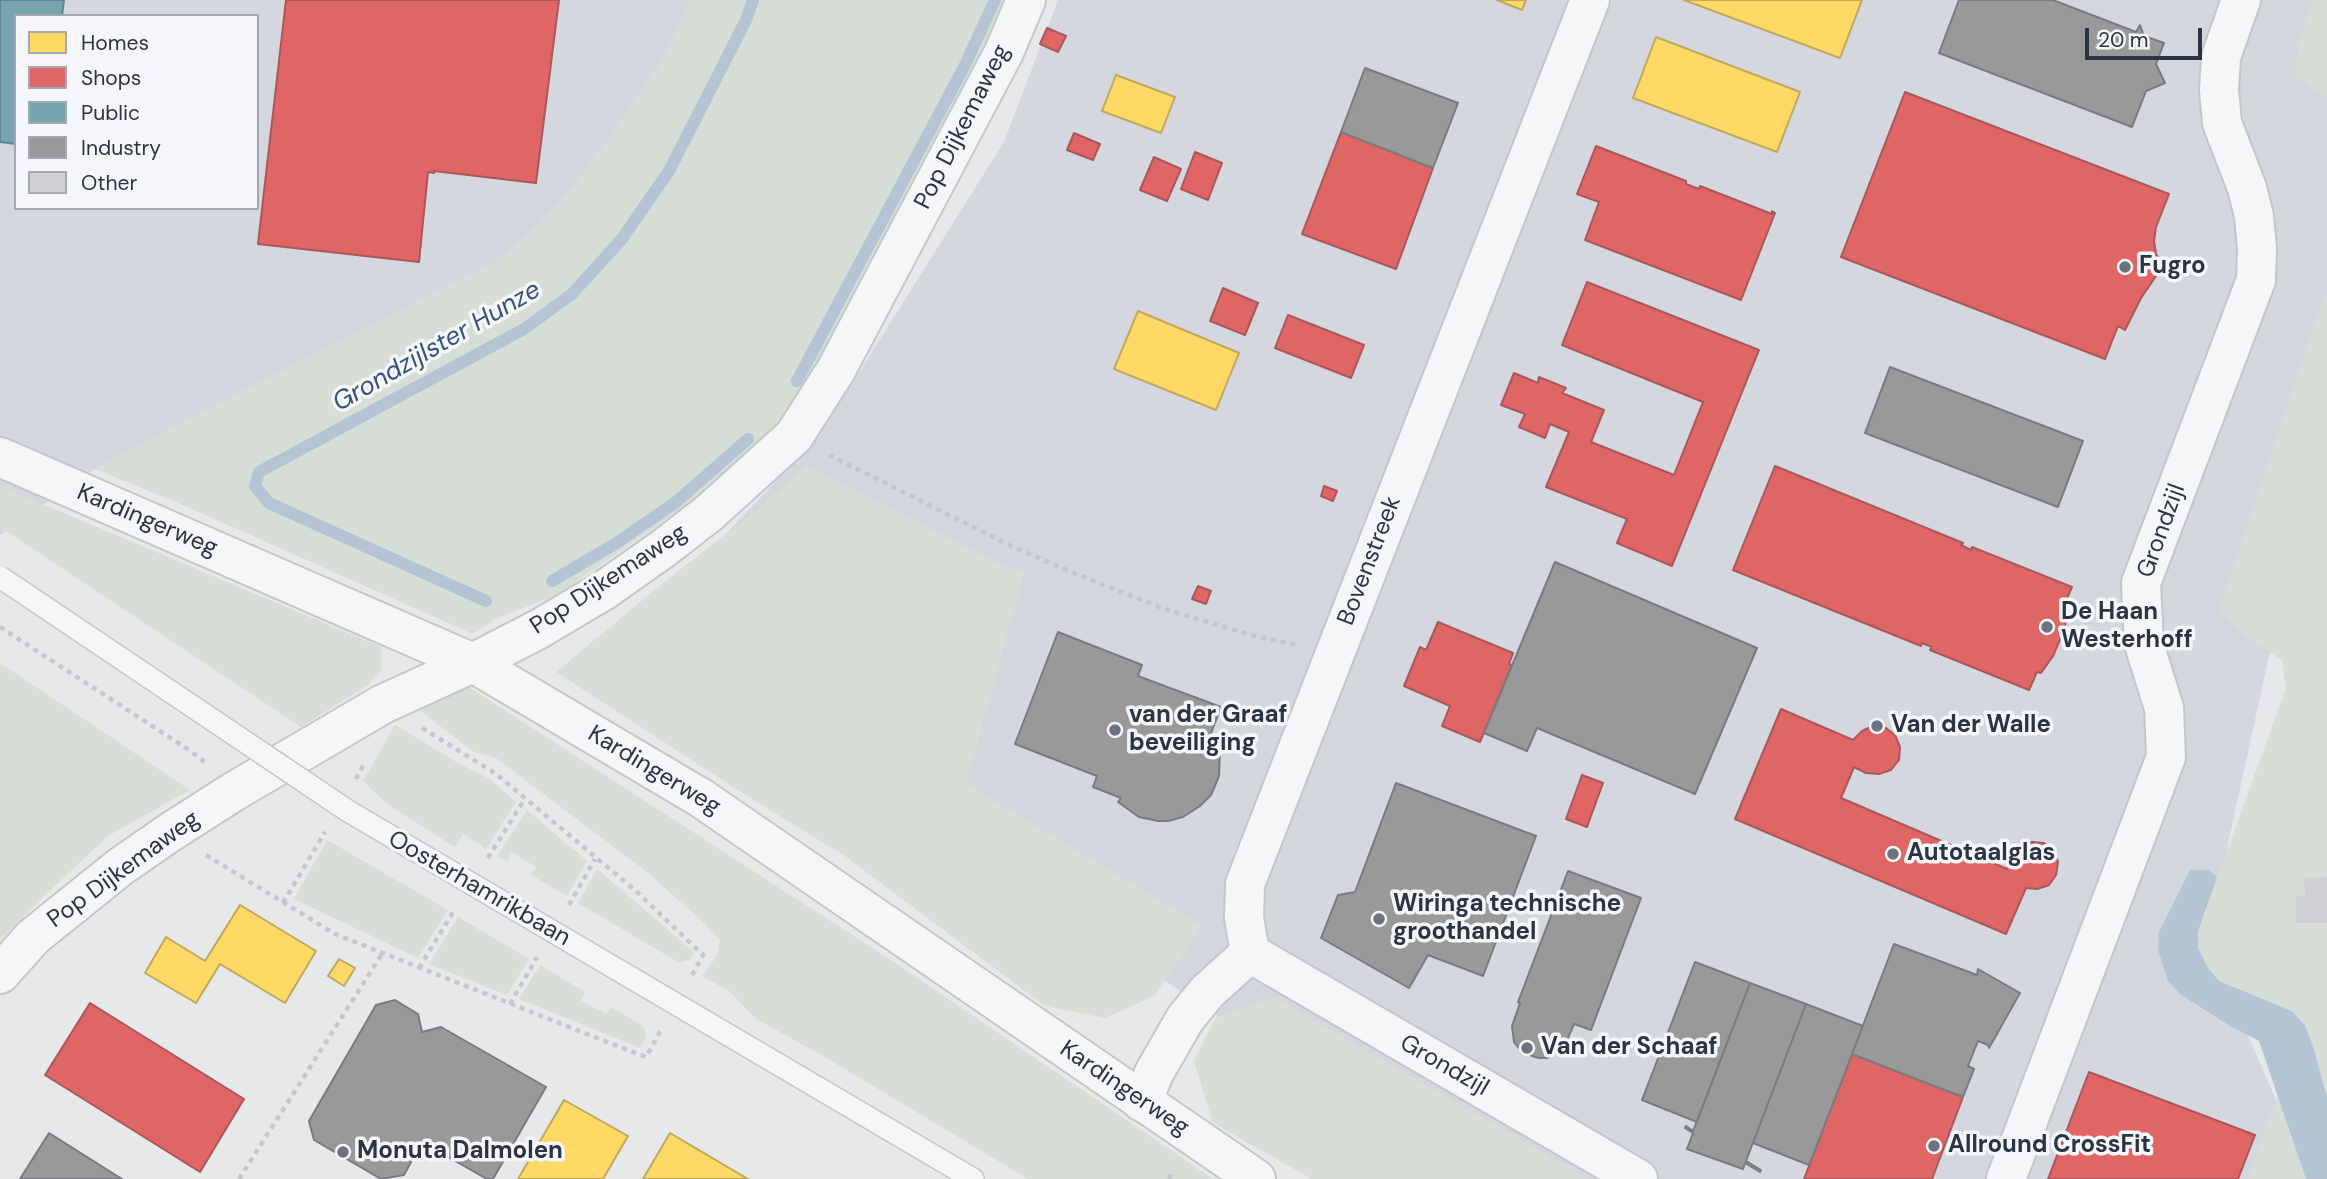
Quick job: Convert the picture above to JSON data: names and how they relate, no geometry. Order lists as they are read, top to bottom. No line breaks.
{"streets":{"street":["Pop Dijkemaweg","Kardingerweg","Grondzijl","Bovenstreek"],"lane":["Oosterhamrikbaan"]},"crossings":[["Pop Dijkemaweg","Kardingerweg"],["Grondzijl","Bovenstreek"]],"water":["Grondzijlster Hunze"],"places":["Fugro","De Haan Westerhoff","Van der Walle","van der Graaf beveiliging","Autotaalglas","Wiringa technische groothandel","Van der Schaaf","Allround CrossFit","Monuta Dalmolen"],"legend":["Homes","Shops","Public","Industry","Other"],"scale_bar":"20 m"}
